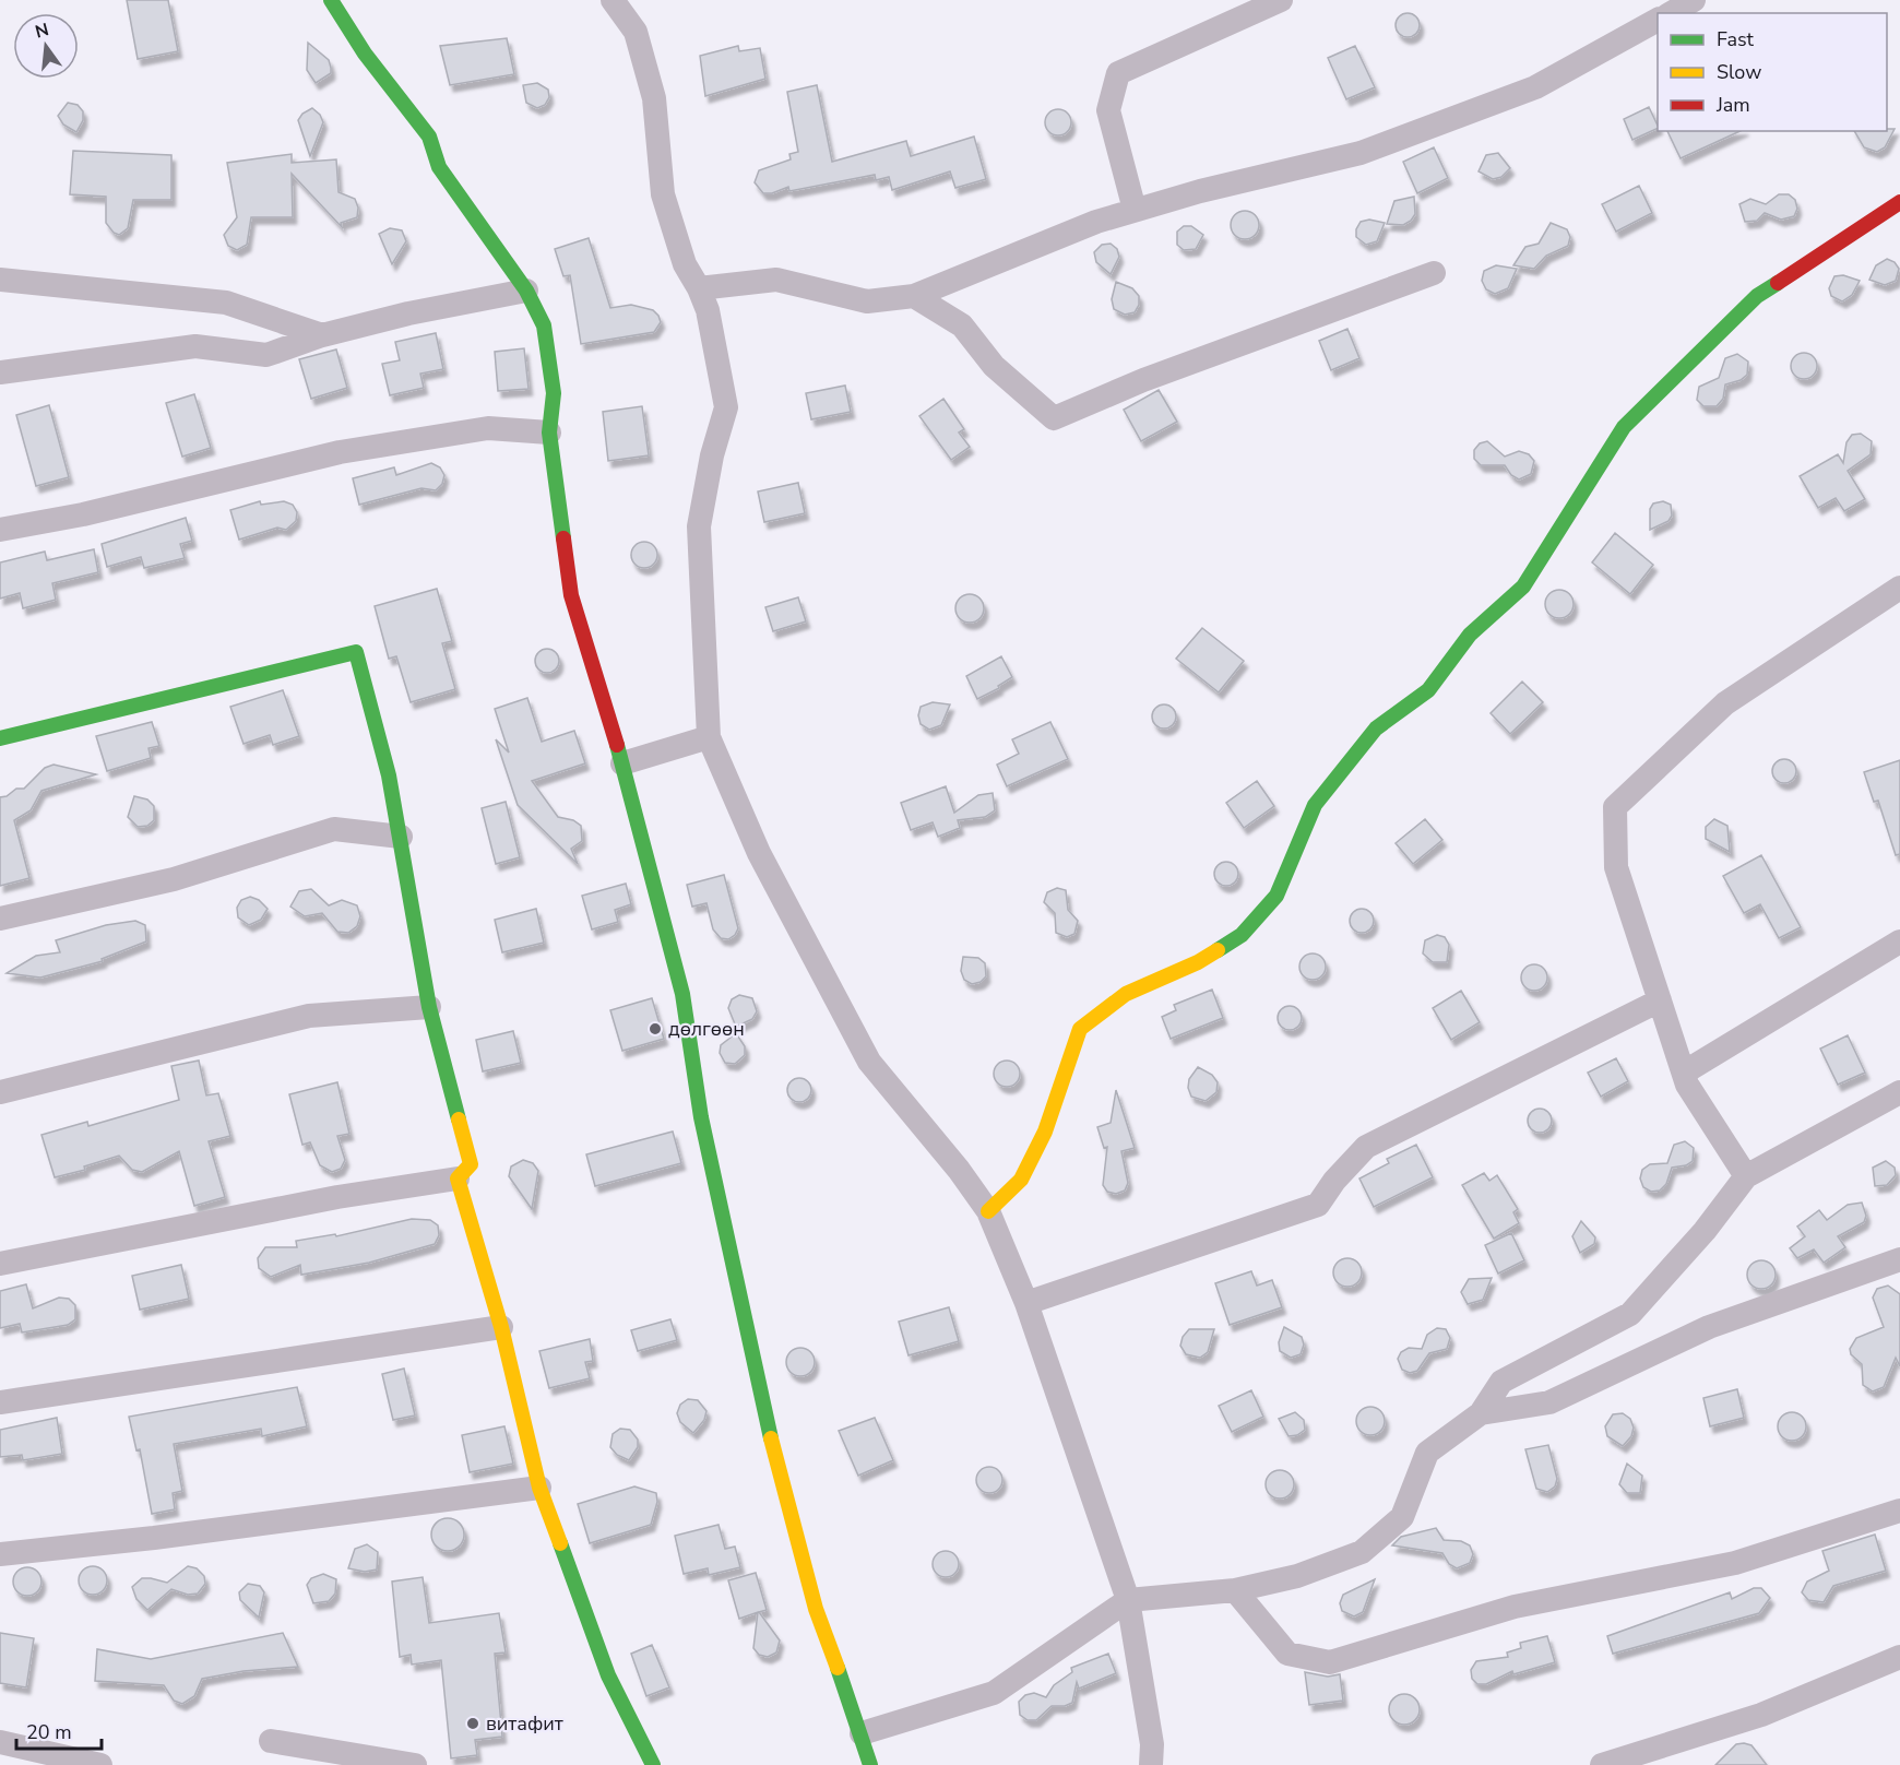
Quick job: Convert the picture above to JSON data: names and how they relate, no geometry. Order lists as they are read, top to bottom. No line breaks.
{"places":["дөлгөөн","витафит"],"legend":["Fast","Slow","Jam"],"scale_bar":"20 m","north":"top"}
